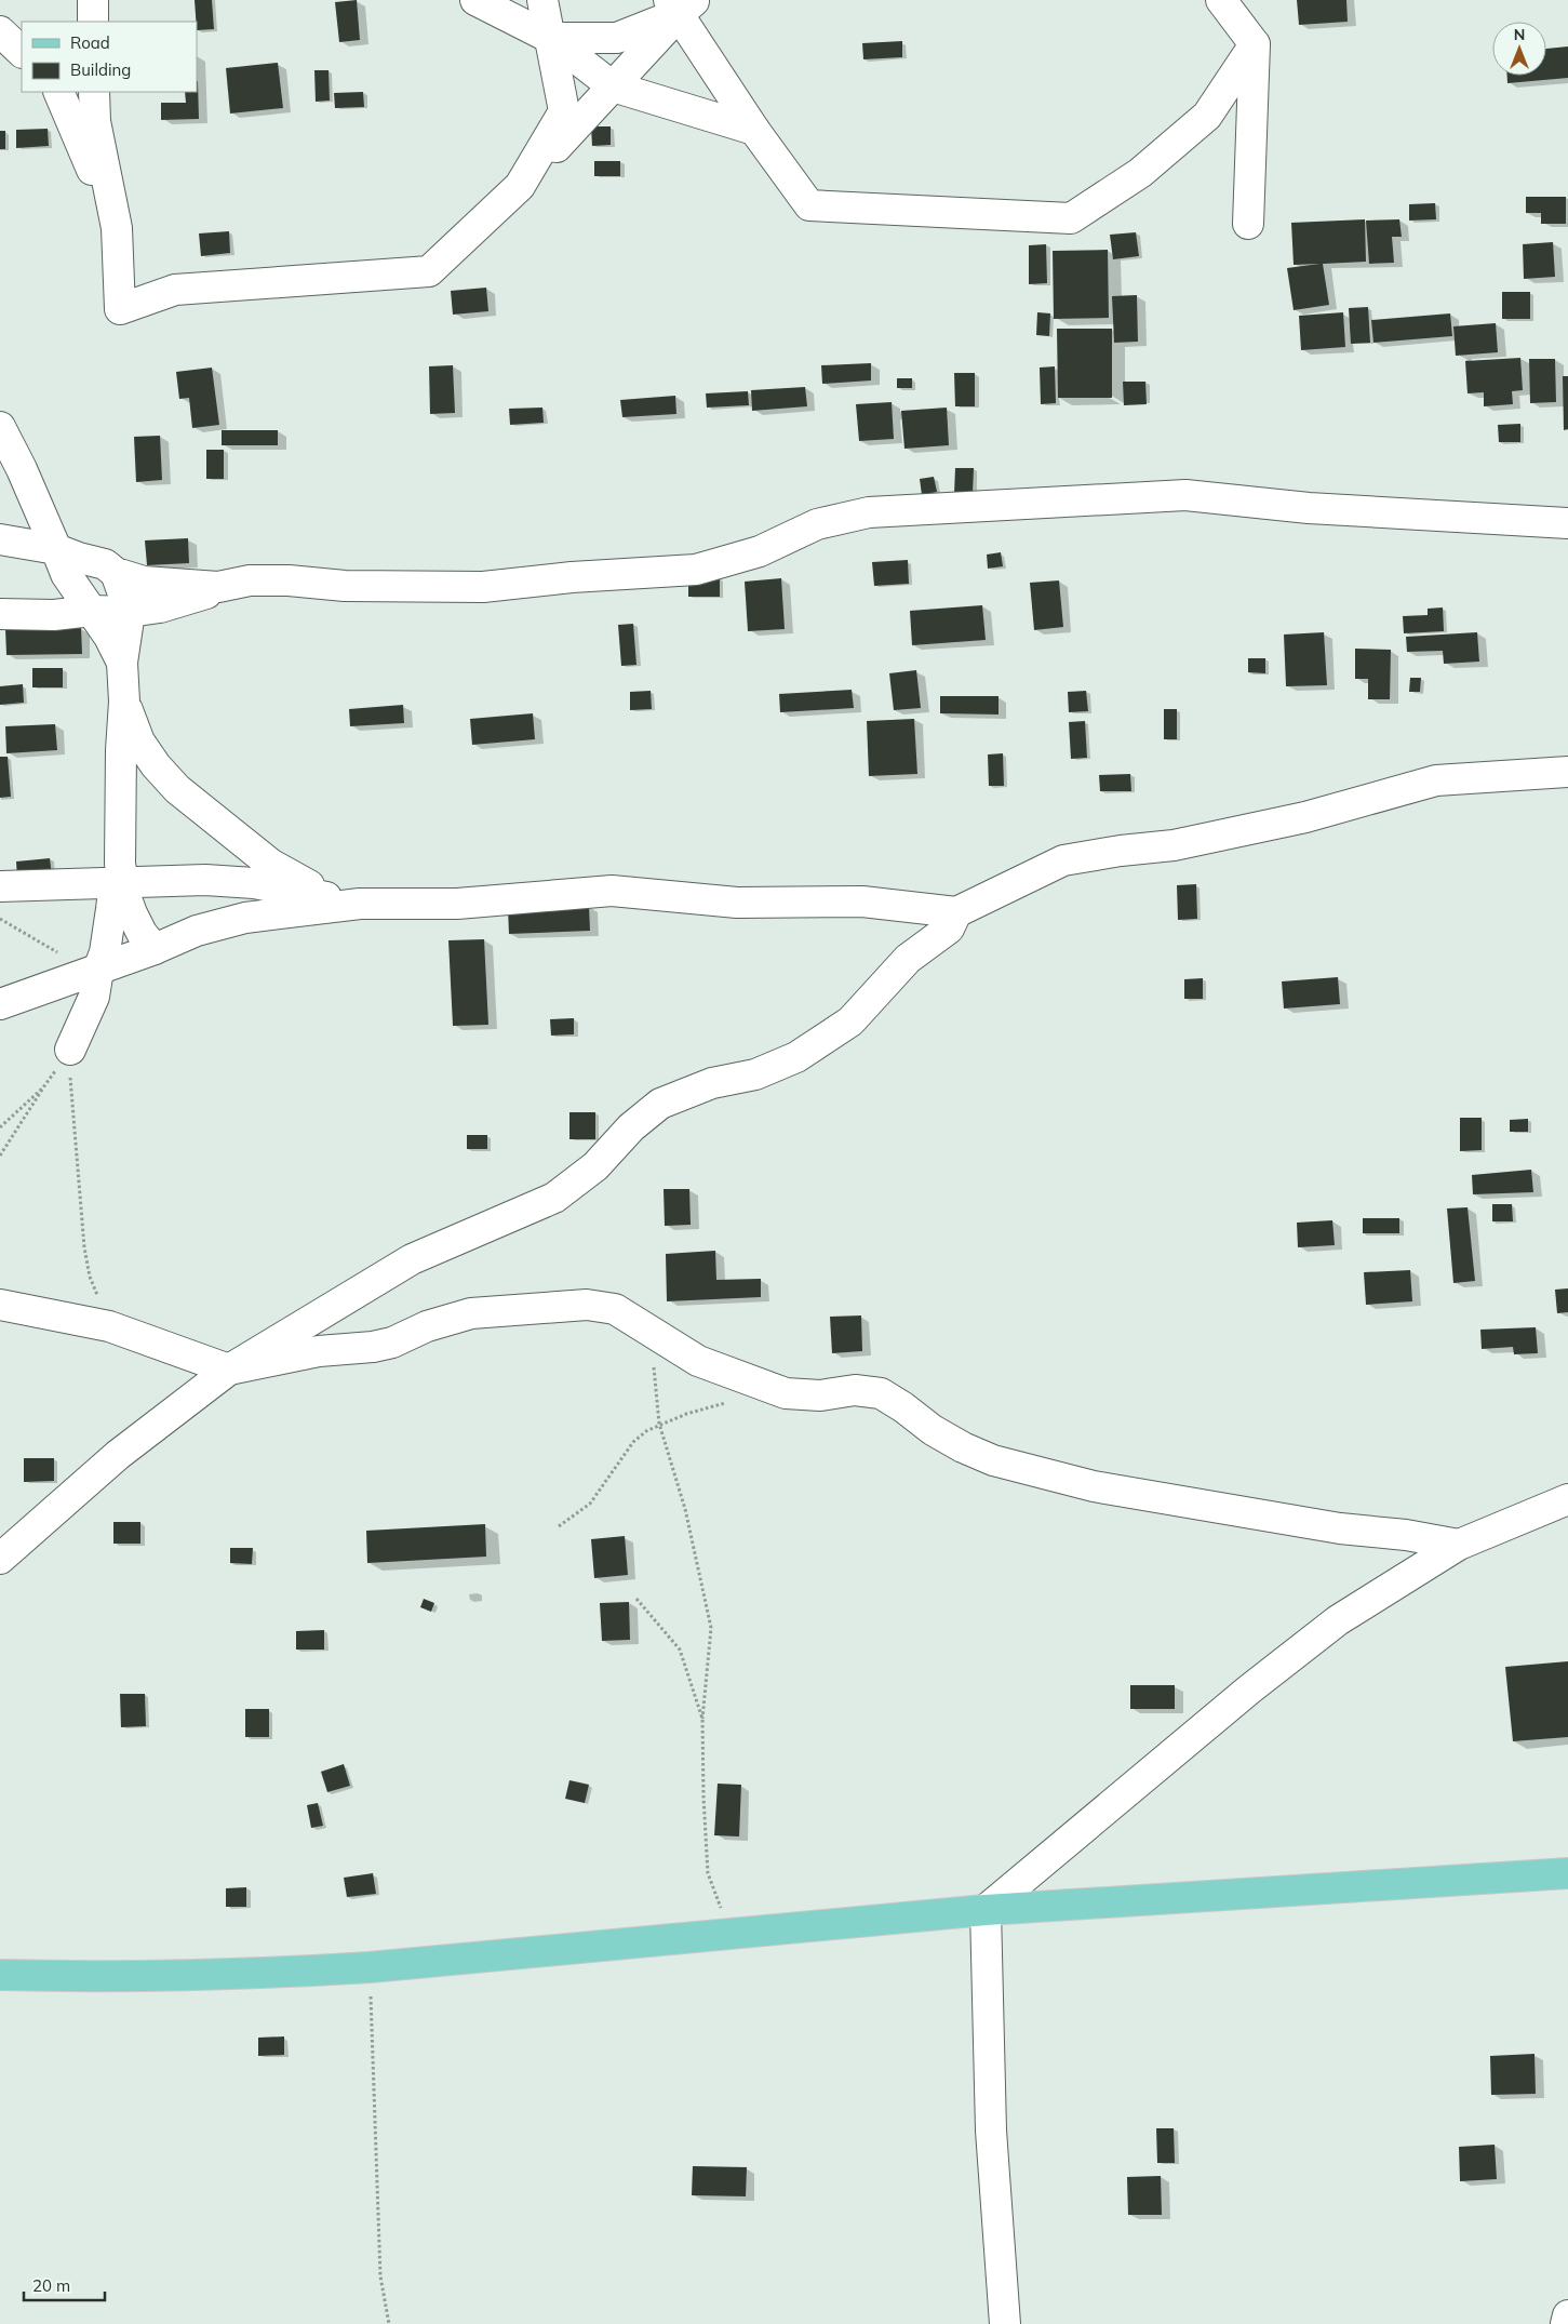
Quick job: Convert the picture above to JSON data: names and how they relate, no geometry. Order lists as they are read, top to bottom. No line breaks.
{"legend":["Road","Building"],"scale_bar":"20 m","north":"top"}
